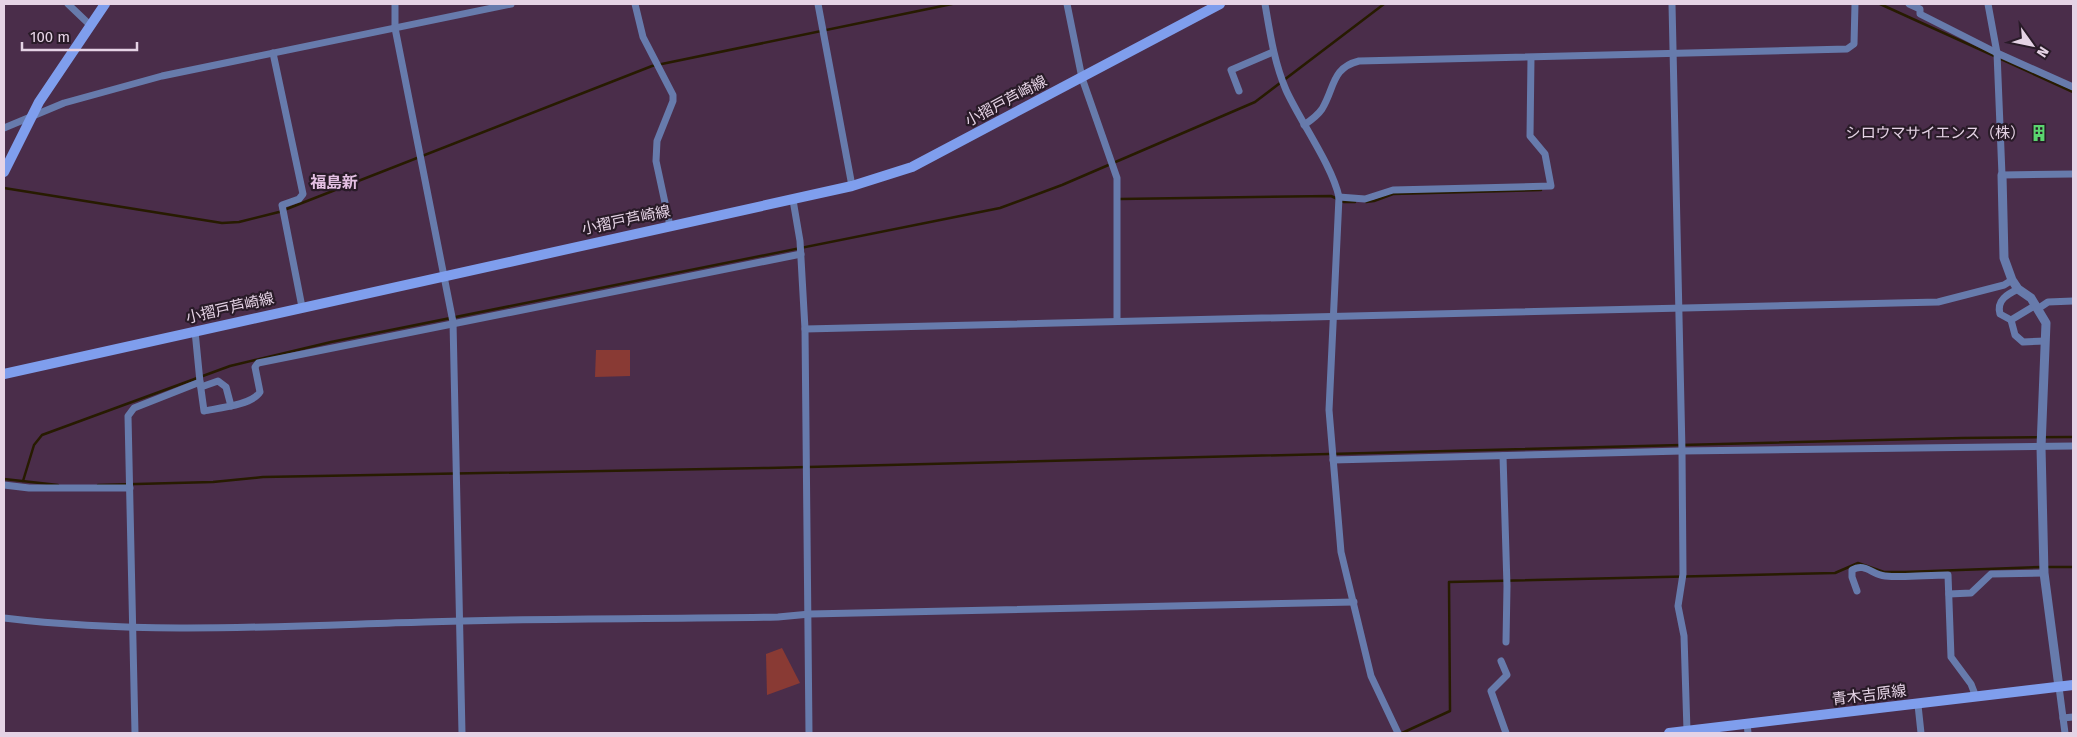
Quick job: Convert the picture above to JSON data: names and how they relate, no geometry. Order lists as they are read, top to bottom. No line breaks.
{"streets":{"main road":["小摺戸芦崎線","青木吉原線"]},"districts":["福島新"],"places":{"building":["シロウマサイエンス（株）"]},"scale_bar":"100 m","north":"bottom right"}
